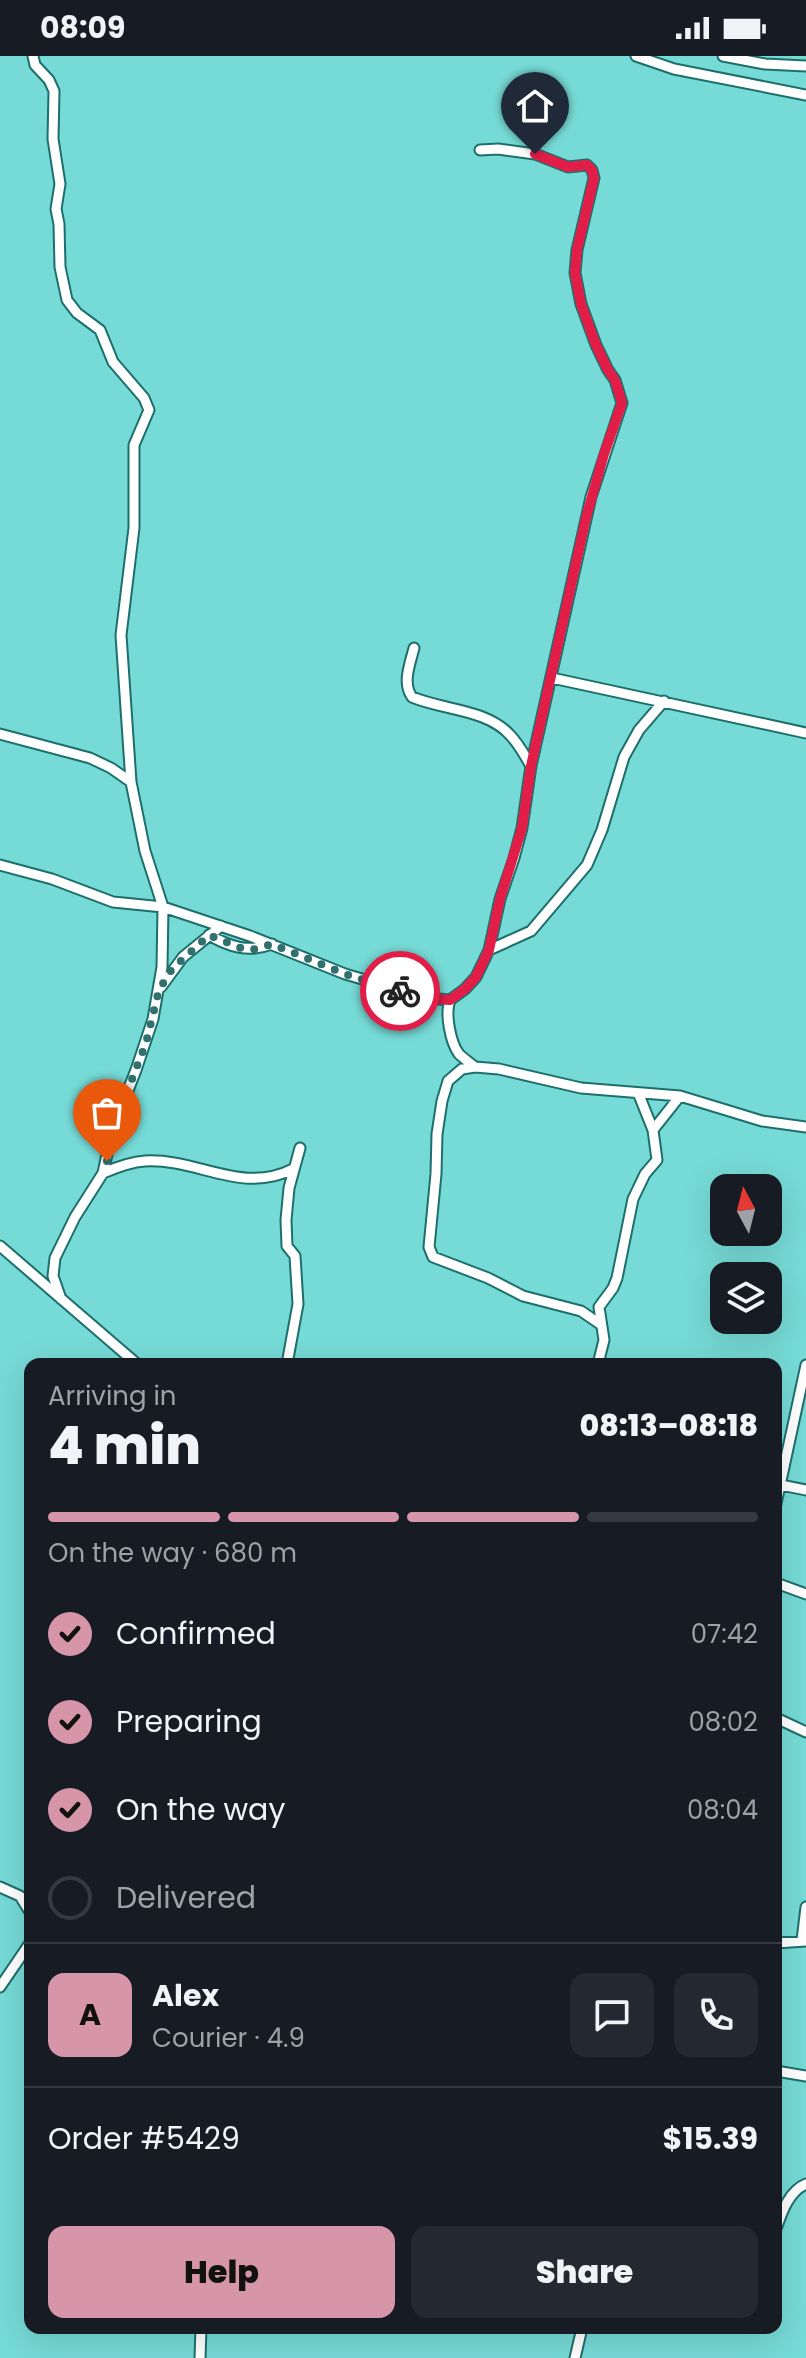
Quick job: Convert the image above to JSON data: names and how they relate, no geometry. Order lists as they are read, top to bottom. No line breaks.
{"north":"top","page":{"status":"08:09","heading":["4 min","Arriving in","08:13–08:18"],"panel":["Alex","Courier · 4.9","Order #5429","$15.39"],"bar":"On the way · 680 m","list":[["Confirmed","07:42"],["Preparing","08:02"],["On the way","08:04"],"Delivered"],"round":"A","buttons":["Help","Share"]}}
